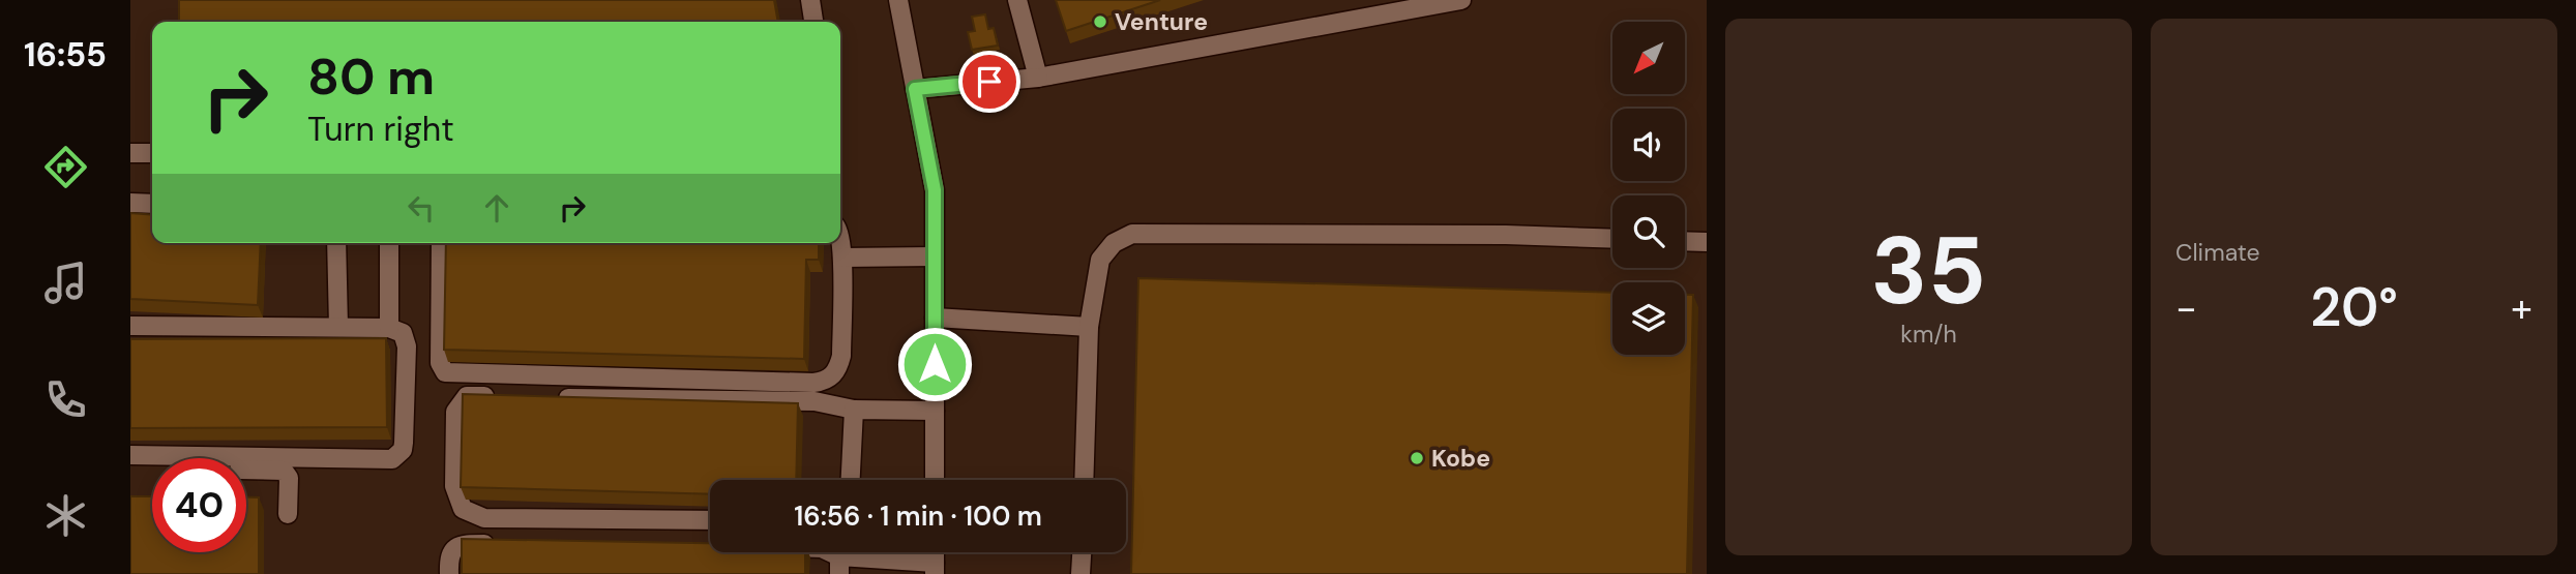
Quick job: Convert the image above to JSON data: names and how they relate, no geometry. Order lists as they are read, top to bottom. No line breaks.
{"places":["Venture","Kobe"],"north":"bottom left","page":{"tabs":"16:55","tile":[["35","km/h"],"Climate"],"turn":["80 m","Turn right"],"heat":["−","20°","+"],"limit":"40","trip":"16:56 · 1 min · 100 m"}}
